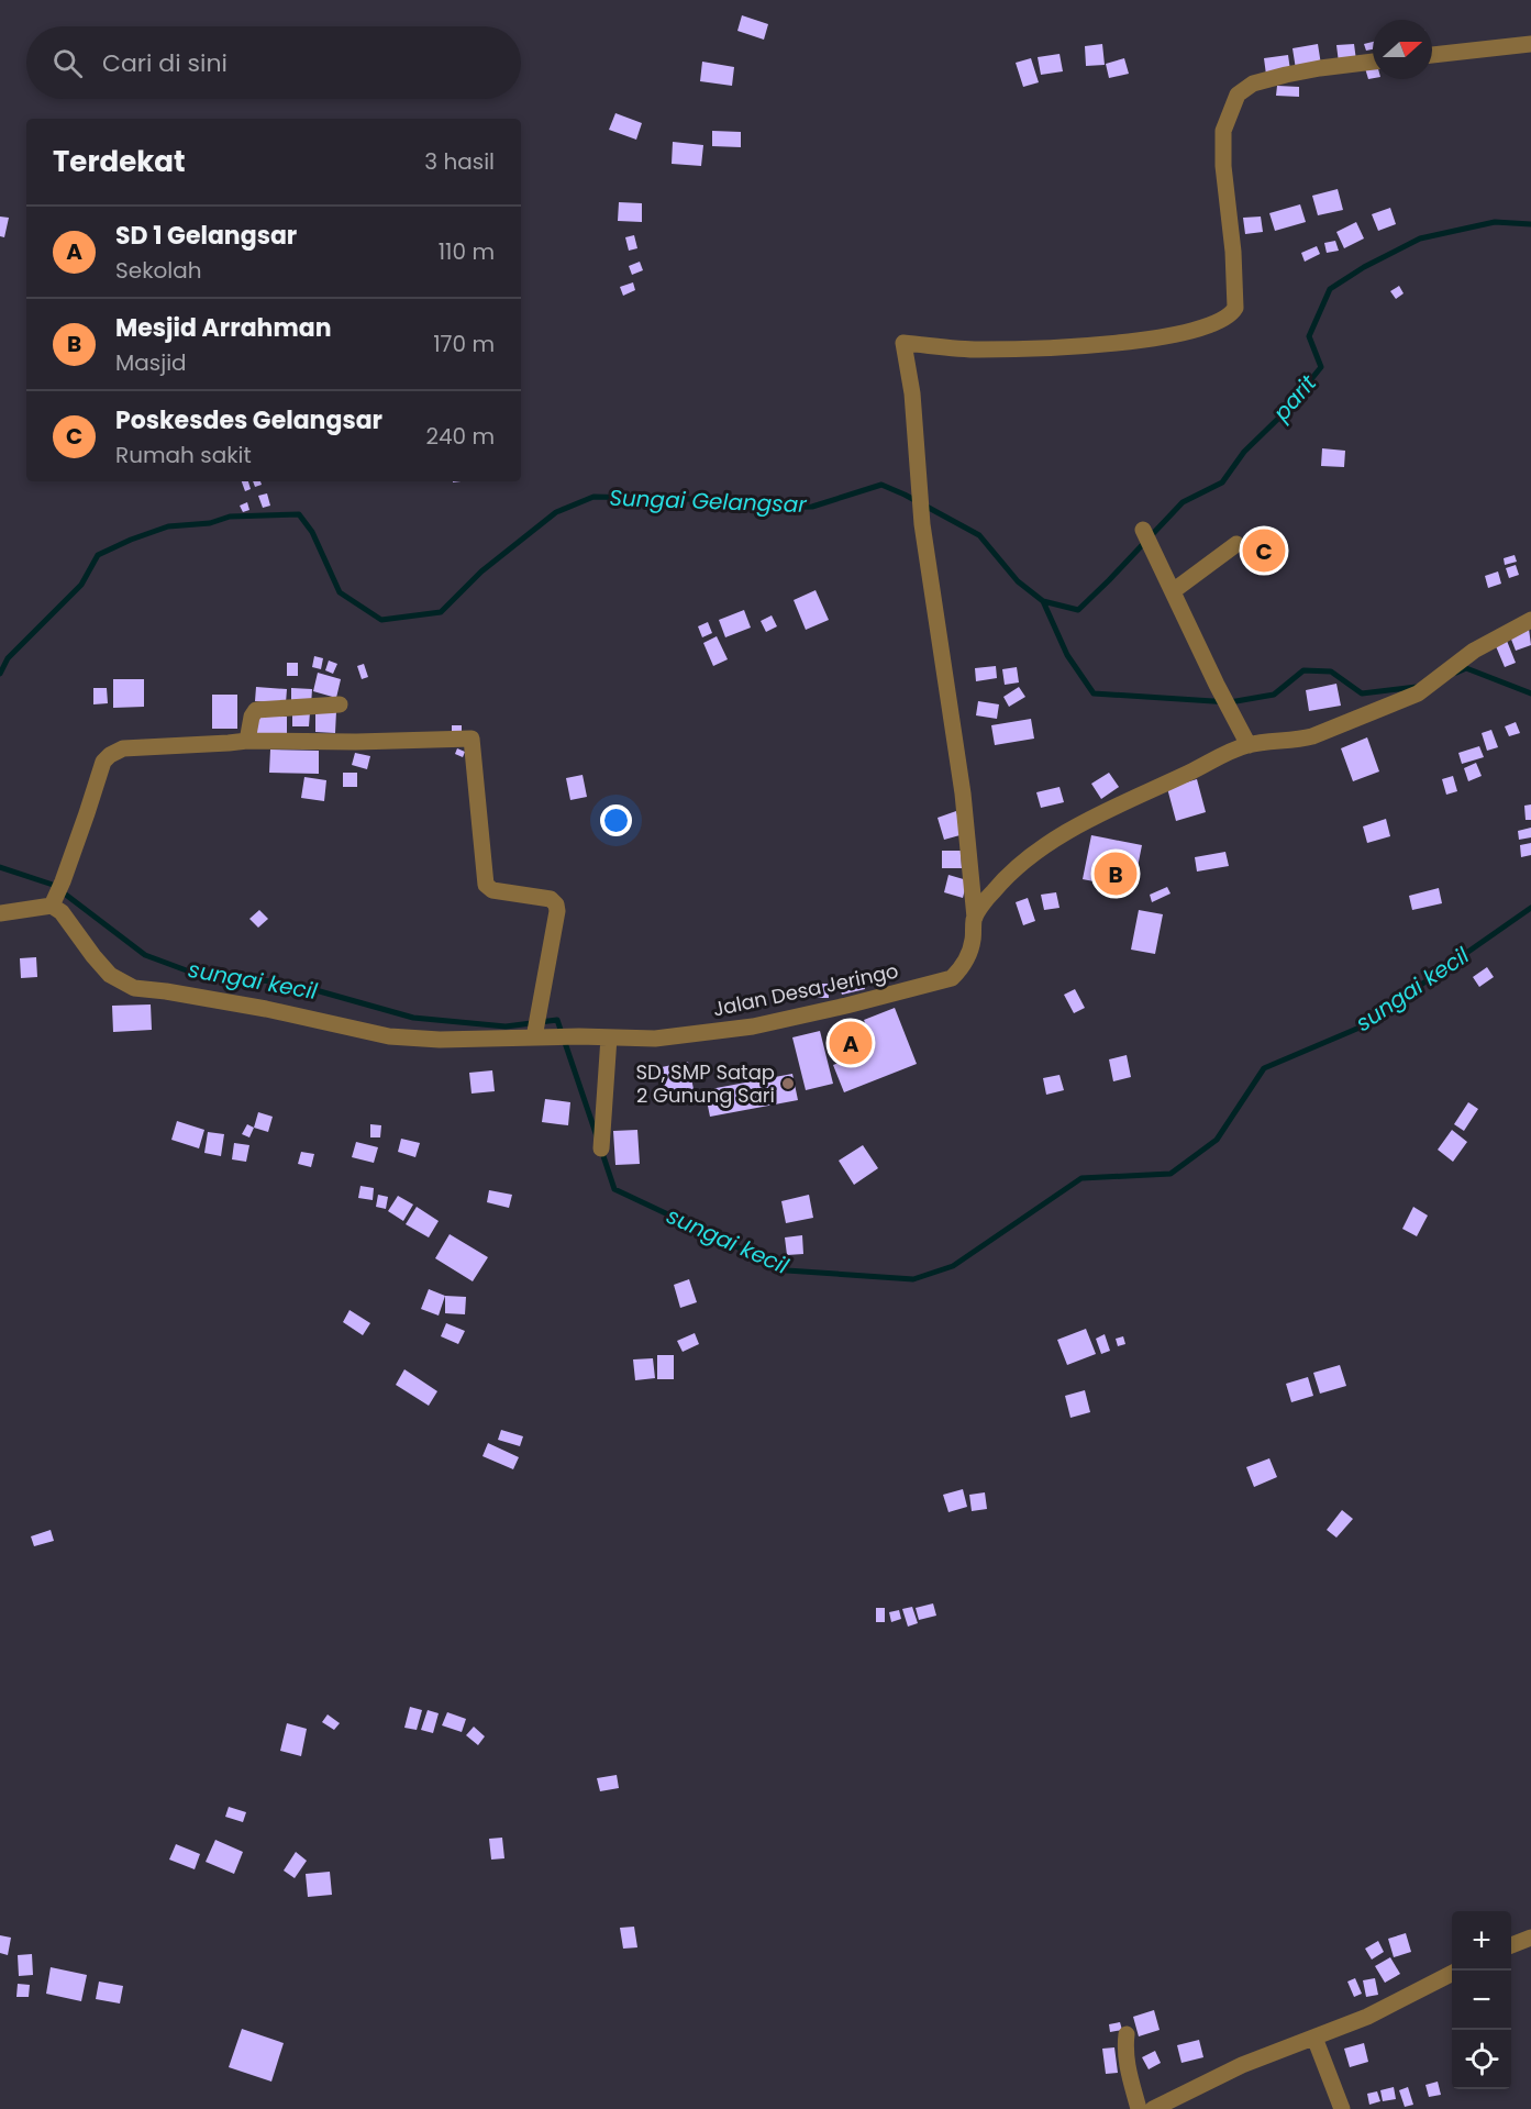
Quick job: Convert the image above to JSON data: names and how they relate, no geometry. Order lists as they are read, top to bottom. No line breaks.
{"streets":{"street":["Jalan Desa Jeringo"]},"water":["parit","Sungai Gelangsar","sungai kecil"],"places":["SD, SMP Satap 2 Gunung Sari"],"north":"right","page":{"search":"Cari di sini","heading":["Terdekat","3 hasil"],"list":[{"mark":"A","name":"SD 1 Gelangsar","note":"Sekolah","value":"110 m"},{"mark":"B","name":"Mesjid Arrahman","note":"Masjid","value":"170 m"},{"mark":"C","name":"Poskesdes Gelangsar","note":"Rumah sakit","value":"240 m"}],"pins":["C","B","A"],"map_buttons":["+","−"]}}
